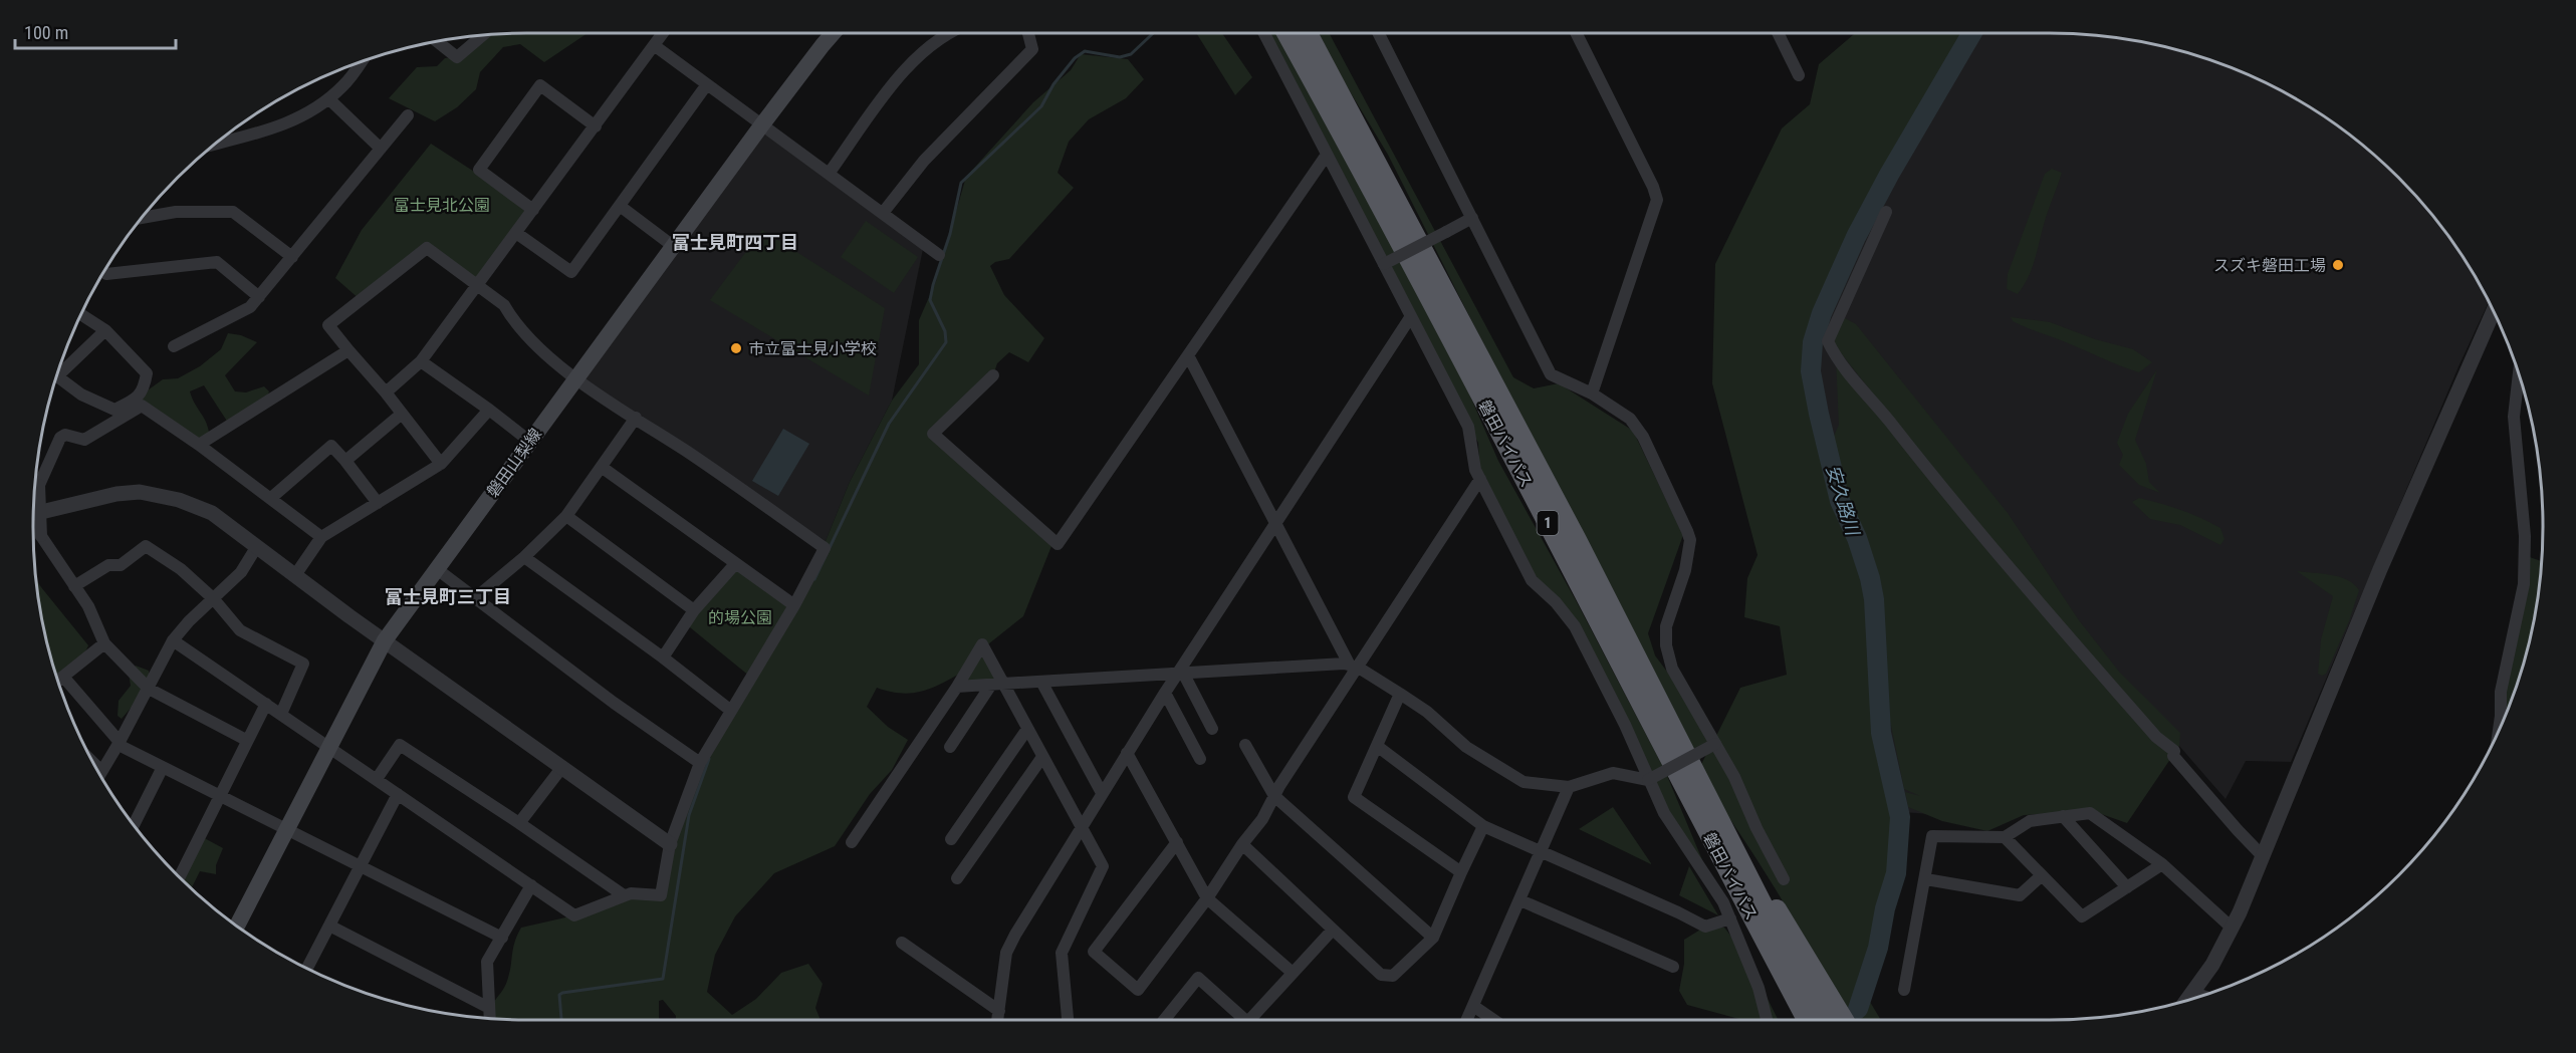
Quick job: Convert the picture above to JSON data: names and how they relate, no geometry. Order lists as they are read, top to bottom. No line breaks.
{"streets":{"highway":["磐田バイパス","1"],"main road":["磐田山梨線"]},"crossings":[["磐田バイパス","1"]],"districts":["富士見町四丁目","富士見町三丁目"],"water":["安久路川"],"parks":["富士見北公園","的場公園"],"places":["スズキ磐田工場","市立富士見小学校"],"scale_bar":"100 m"}
